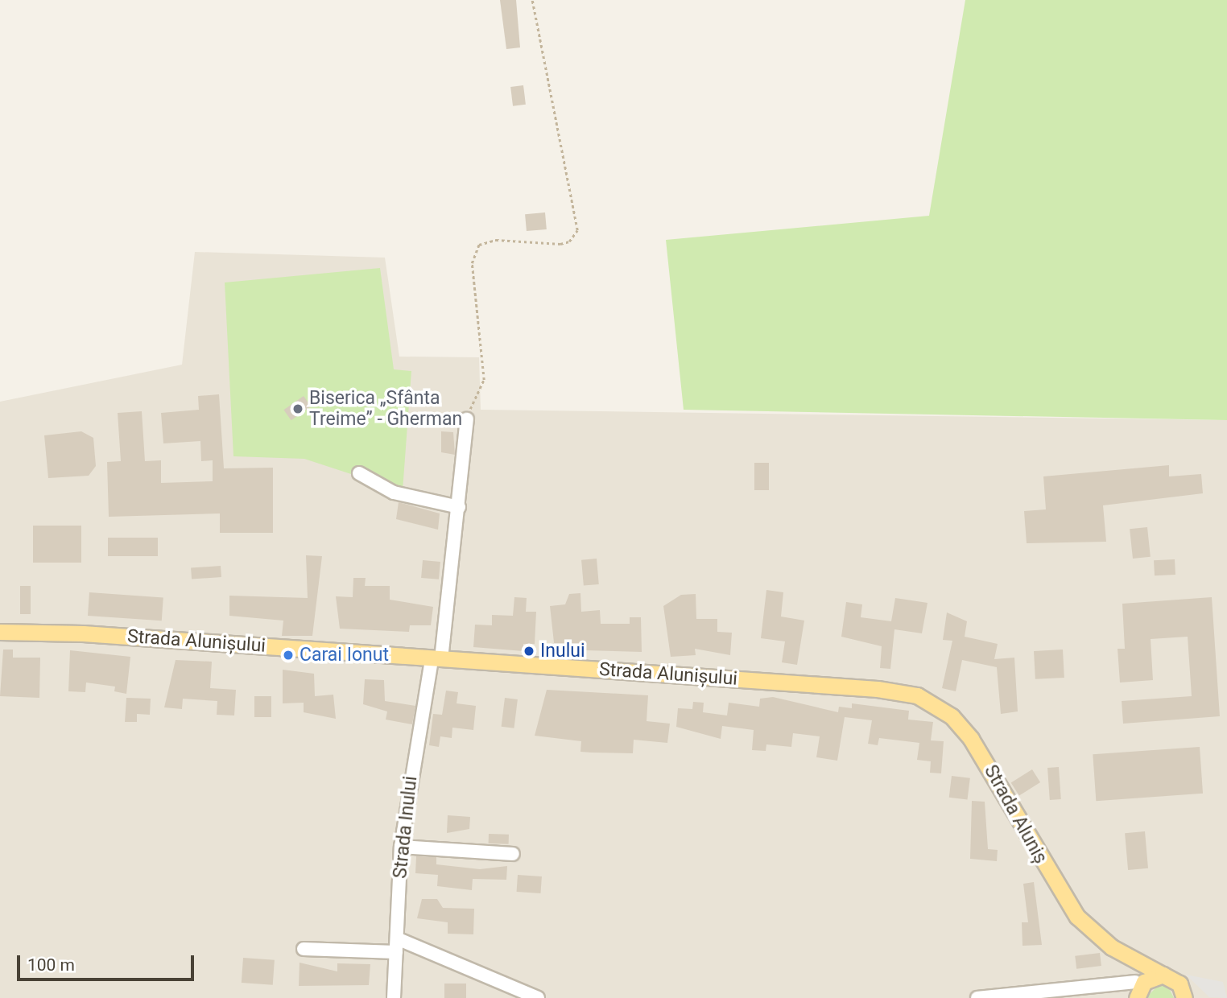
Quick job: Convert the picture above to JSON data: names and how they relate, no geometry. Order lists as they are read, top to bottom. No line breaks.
{"streets":{"main road":["Strada Alunișului","Strada Aluniș"],"street":["Strada Inului"]},"crossings":[["Strada Alunișului","Strada Aluniș"],["Strada Alunișului","Strada Inului"]],"places":["Biserica „Sfânta Treime” - Gherman","Inului","Carai Ionut"],"scale_bar":"100 m"}
